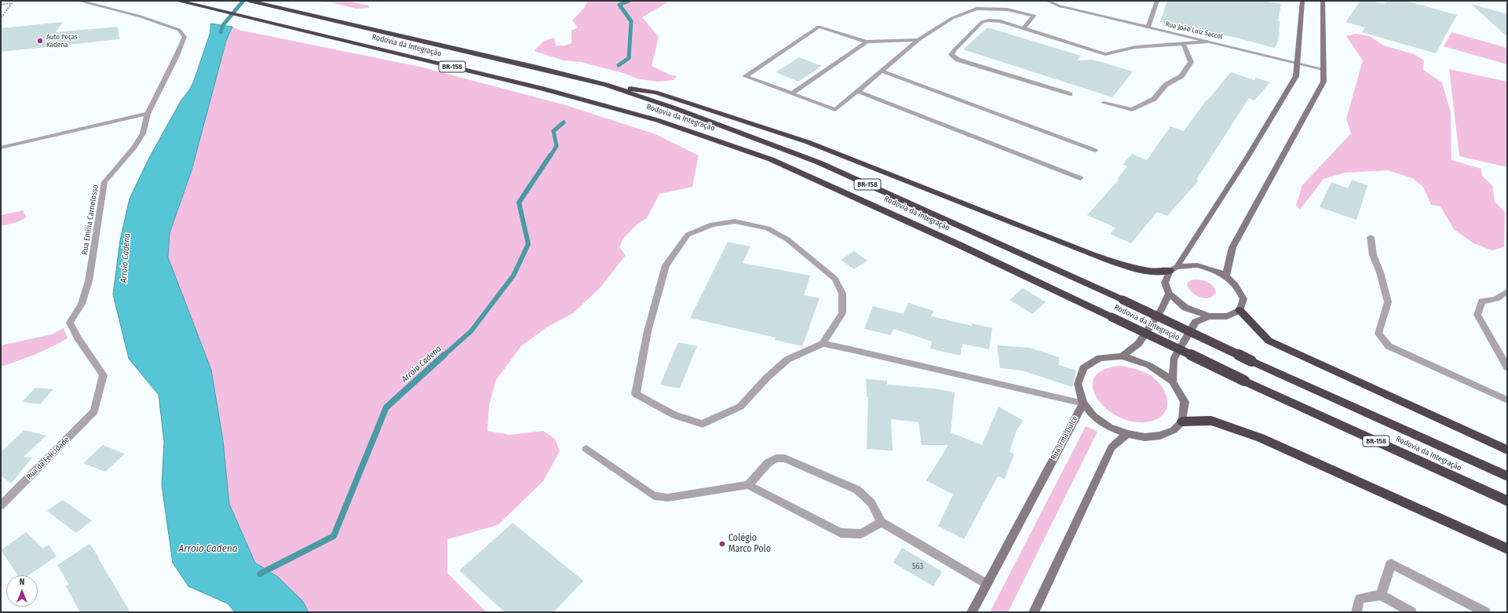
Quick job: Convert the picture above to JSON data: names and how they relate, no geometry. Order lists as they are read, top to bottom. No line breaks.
{"streets":{"highway":["Rodovia da Integração","BR-158"],"street":["Rua João Luiz Saccol","Rua Emília Carnelosso","Rua Irmã Dulce","Rua da Felicidade"]},"crossings":[["Rua Emília Carnelosso","Rua da Felicidade"]],"water":["Arroio Cadena"],"places":["Auto Peças Kadena","Colégio Marco Polo"],"house_numbers":["563"],"north":"top"}
